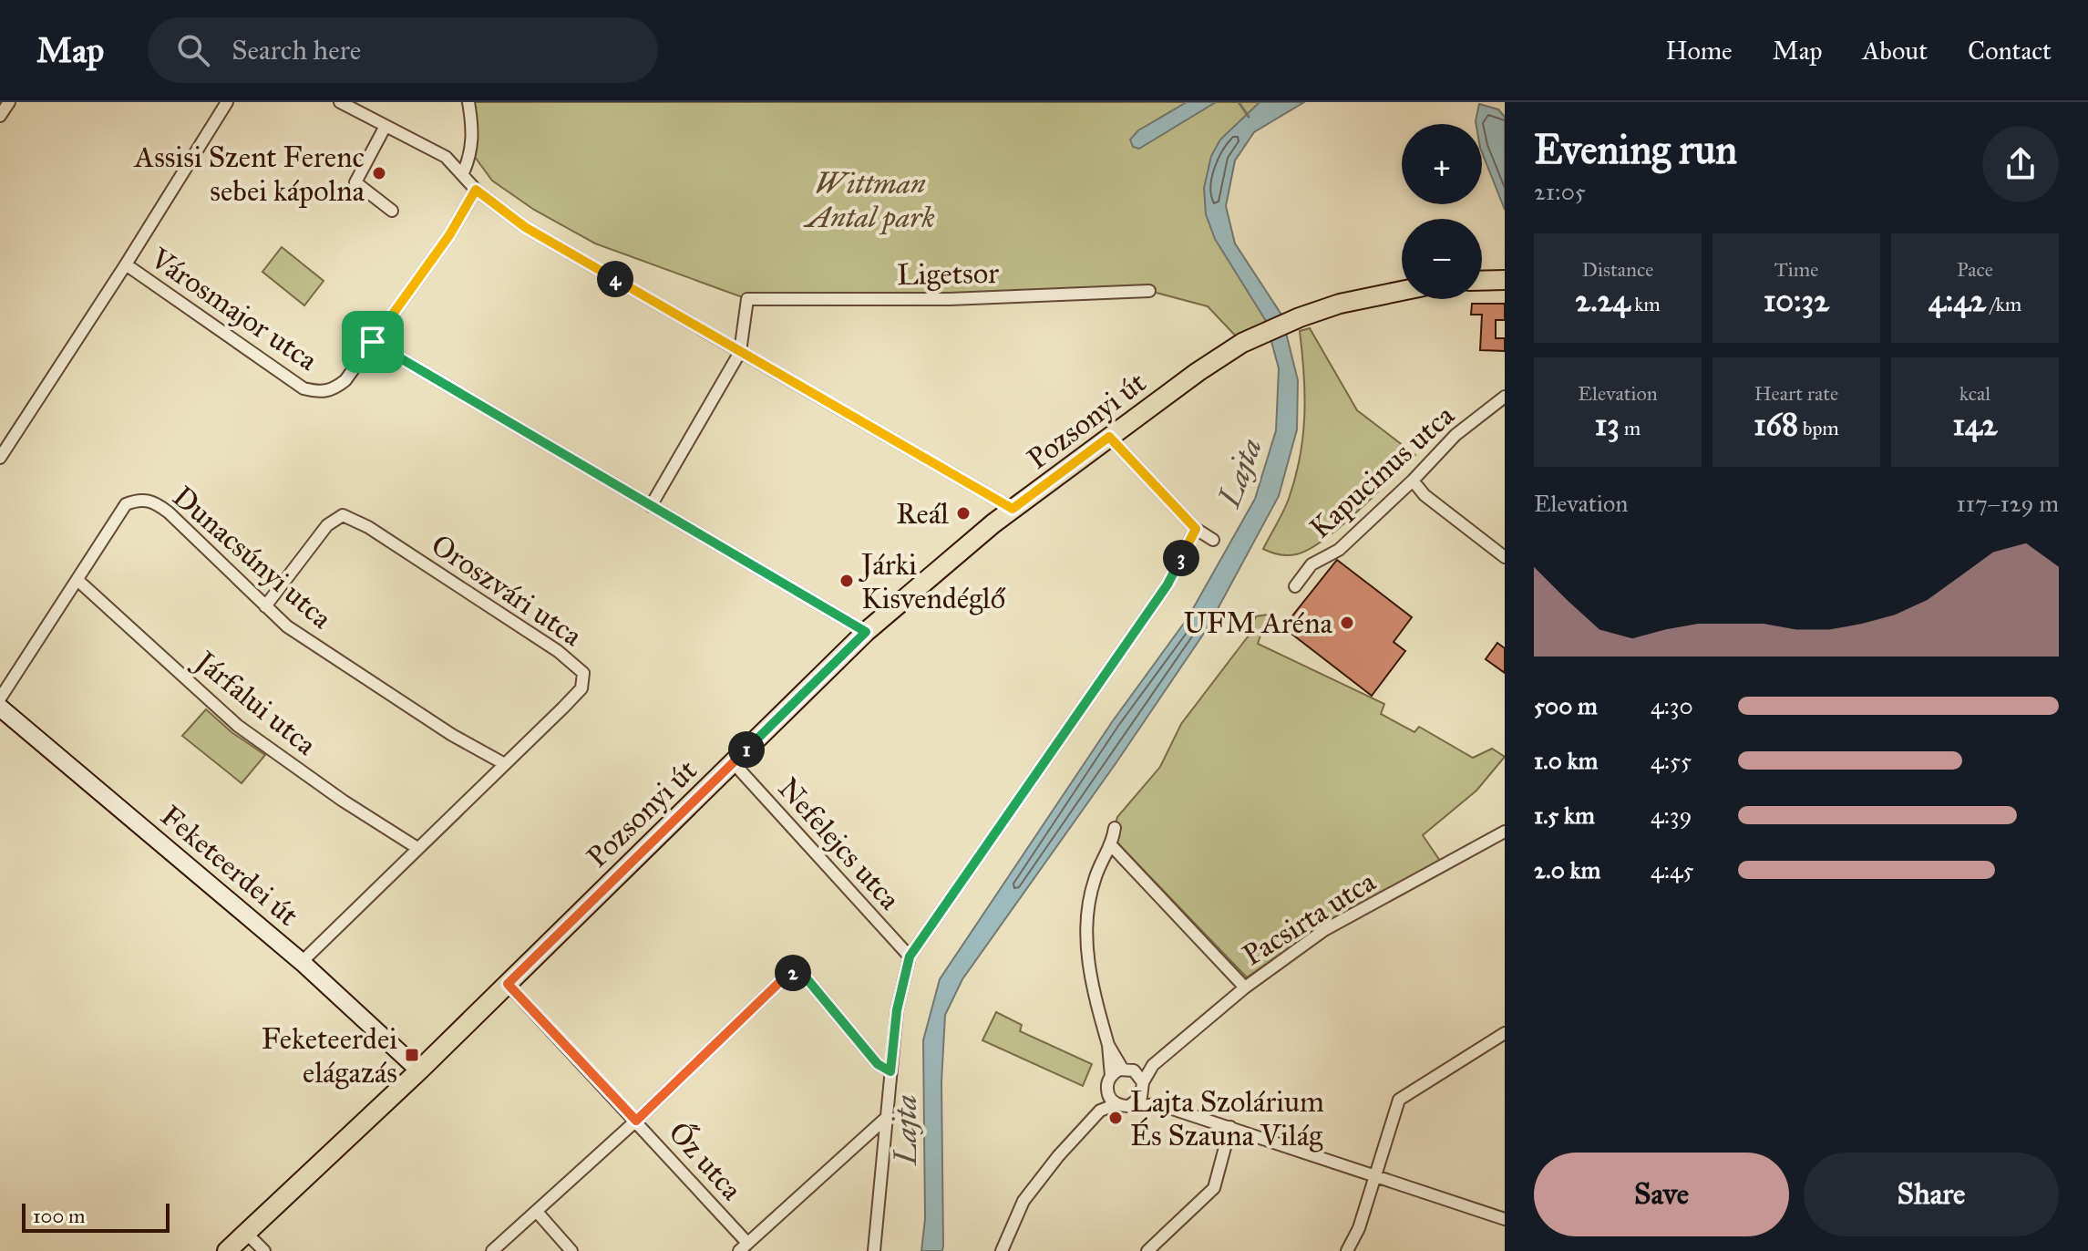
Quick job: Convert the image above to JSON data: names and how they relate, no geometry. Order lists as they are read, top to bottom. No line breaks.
{"streets":{"main road":["Pozsonyi út","Feketeerdei út"],"street":["Ligetsor","Városmajor utca","Kapucinus utca","Dunacsúnyi utca","Oroszvári utca","Járfalui utca","Nefelejcs utca","Pacsirta utca","Őz utca"]},"crossings":[["Pozsonyi út","Nefelejcs utca"],["Pozsonyi út","Feketeerdei út"],["Pozsonyi út","Őz utca"],["Dunacsúnyi utca","Oroszvári utca"],["Dunacsúnyi utca","Járfalui utca"],["Oroszvári utca","Járfalui utca"],["Oroszvári utca","Feketeerdei út"]],"water":["Lajta"],"parks":["Wittman Antal park"],"places":{"other":["Assisi Szent Ferenc sebei kápolna","Reál","Járki Kisvendéglő","UFM Aréna","Lajta Szolárium És Szauna Világ"],"transit":["Feketeerdei elágazás"]},"scale_bar":"100 m","page":{"header":"Map","search":"Search here","nav":["Home","Map","About","Contact"],"heading":["Evening run","21:05"],"map_buttons":["+","−"],"stats":[["Distance","2.24 km"],["Time","10:32"],["Pace","4:42 /km"],["Elevation","13 m"],["Heart rate","168 bpm"],["kcal","142"]],"pins":["4","3","1","2"],"chart":["Elevation","117–129 m"],"list":[{"name":"500 m","note":"4:30"},{"name":"1.0 km","note":"4:55"},{"name":"1.5 km","note":"4:39"},{"name":"2.0 km","note":"4:45"}],"buttons":["Save","Share"],"scale":"100 m"}}
